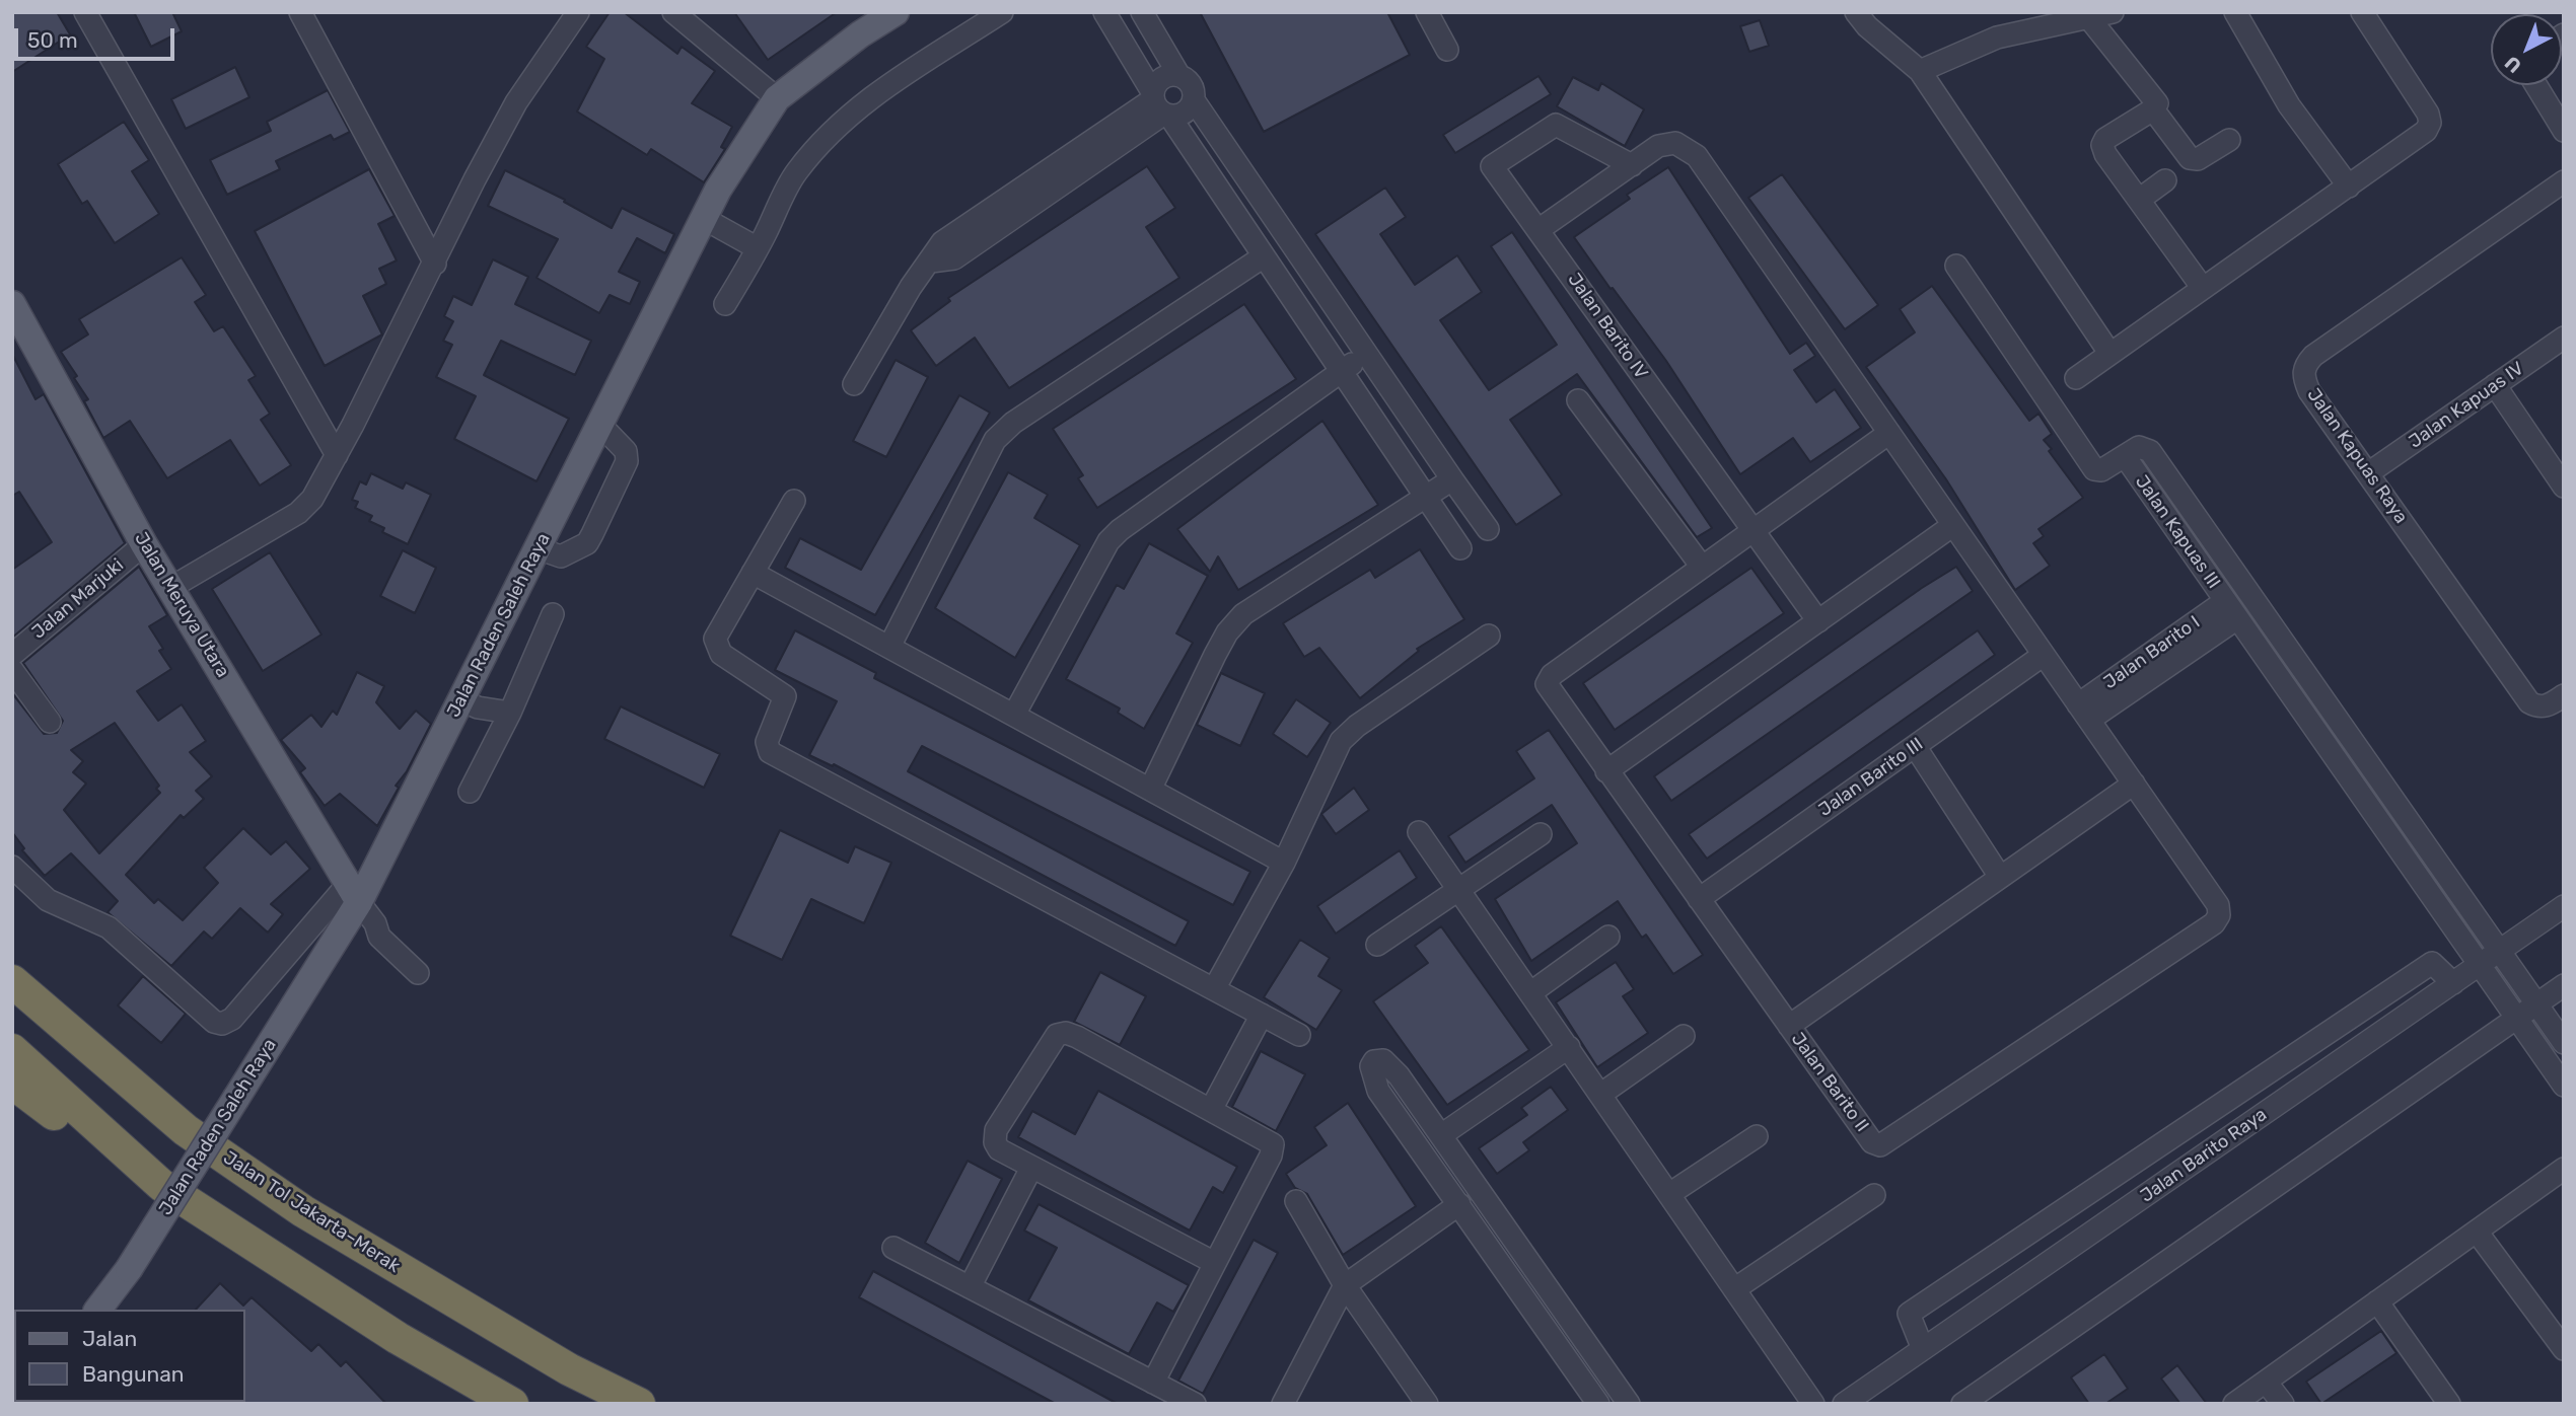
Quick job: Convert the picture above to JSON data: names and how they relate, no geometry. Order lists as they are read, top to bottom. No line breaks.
{"streets":{"highway":["Jalan Tol Jakarta–Merak"],"main road":["Jalan Meruya Utara","Jalan Raden Saleh Raya"],"street":["Jalan Barito IV","Jalan Kapuas IV","Jalan Kapuas Raya","Jalan Kapuas III","Jalan Marjuki","Jalan Barito I","Jalan Barito III","Jalan Barito II","Jalan Barito Raya"]},"crossings":[["Jalan Kapuas IV","Jalan Kapuas Raya"],["Jalan Kapuas III","Jalan Barito I"],["Jalan Kapuas III","Jalan Barito Raya"],["Jalan Marjuki","Jalan Meruya Utara"],["Jalan Meruya Utara","Jalan Raden Saleh Raya"],["Jalan Barito III","Jalan Barito II"]],"legend":["Jalan","Bangunan"],"scale_bar":"50 m","north":"bottom left"}
